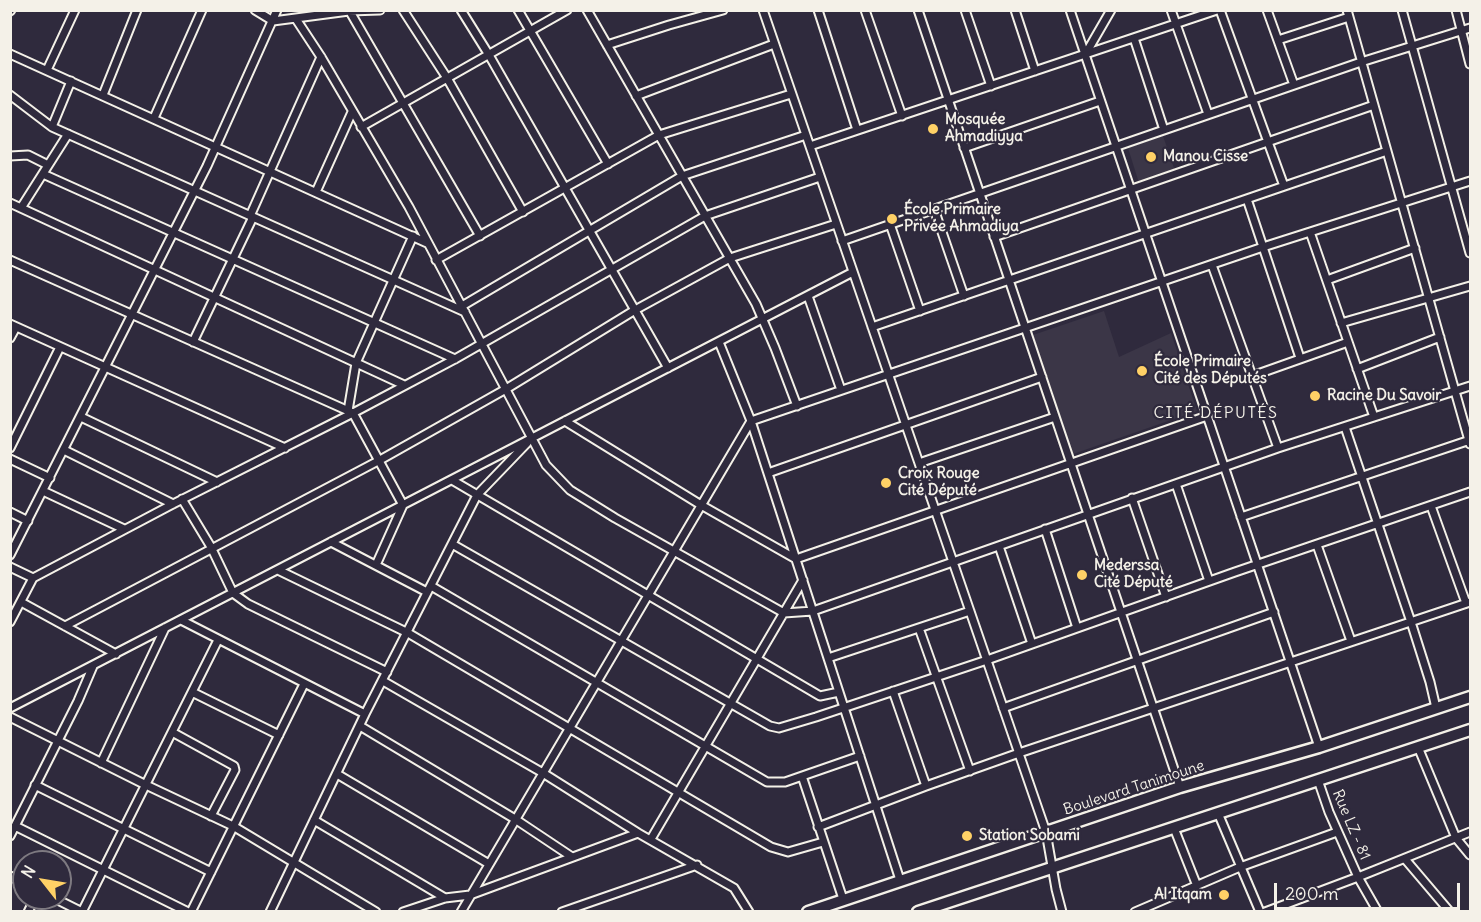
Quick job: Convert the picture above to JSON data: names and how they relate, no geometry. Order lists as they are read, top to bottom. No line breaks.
{"streets":{"main road":["Boulevard Tanimoune"],"street":["Rue LZ - 81"]},"districts":["CITÉ DÉPUTÉS"],"places":["Mosquée Ahmadiyya","Manou Cisse","École Primaire Privée Ahmadiya","École Primaire Cité des Députés","Racine Du Savoir","Croix Rouge Cité Député","Mederssa Cité Député","Station Sobami","Al Itqam"],"scale_bar":"200 m","north":"top left"}
